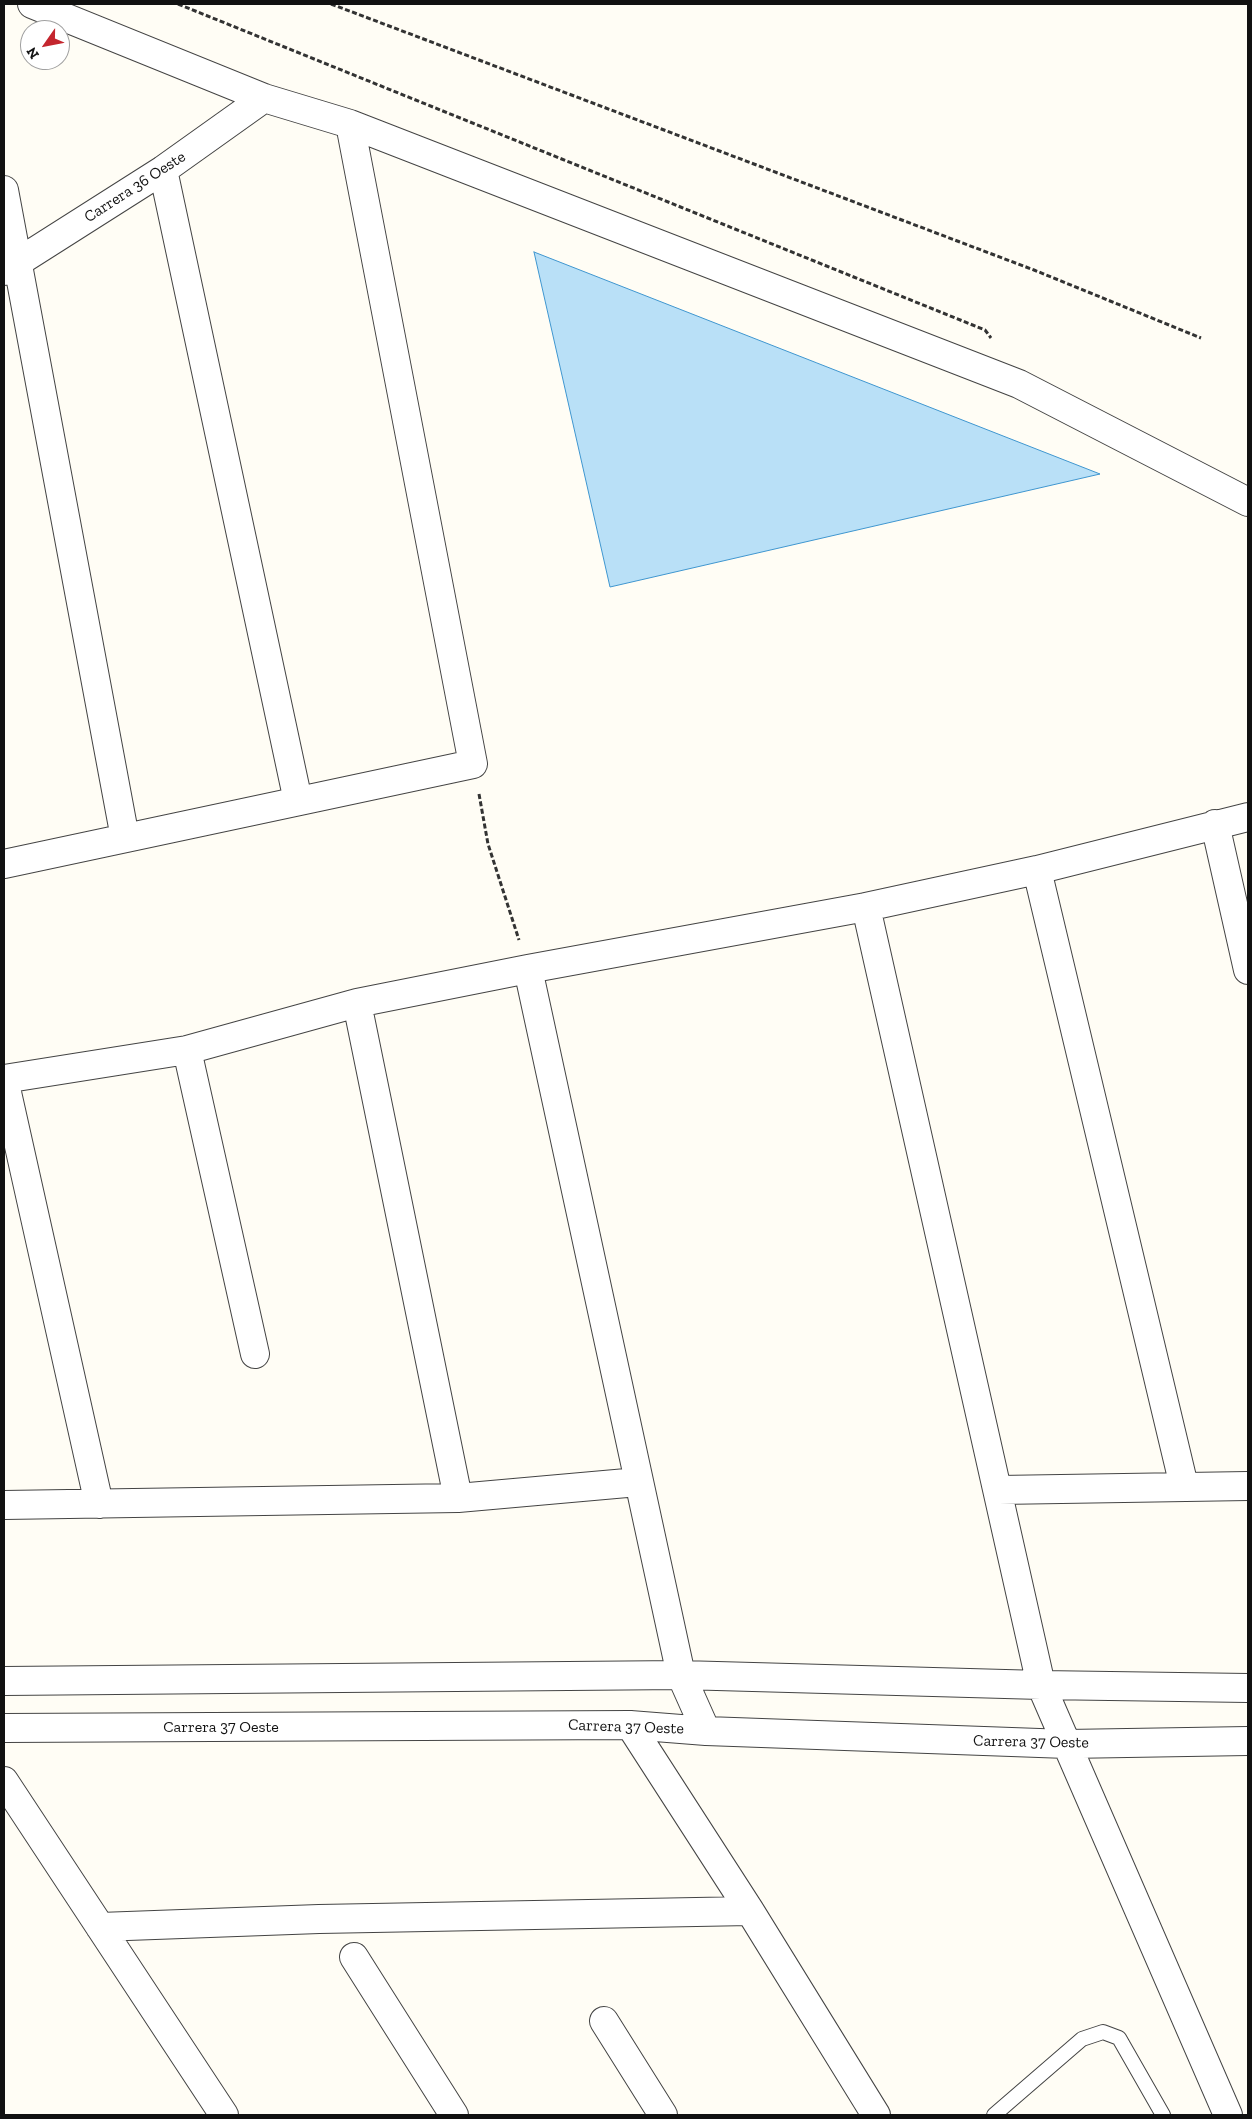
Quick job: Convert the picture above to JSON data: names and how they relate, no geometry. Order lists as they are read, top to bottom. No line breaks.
{"streets":{"street":["Carrera 36 Oeste","Carrera 37 Oeste"]},"north":"bottom left"}
